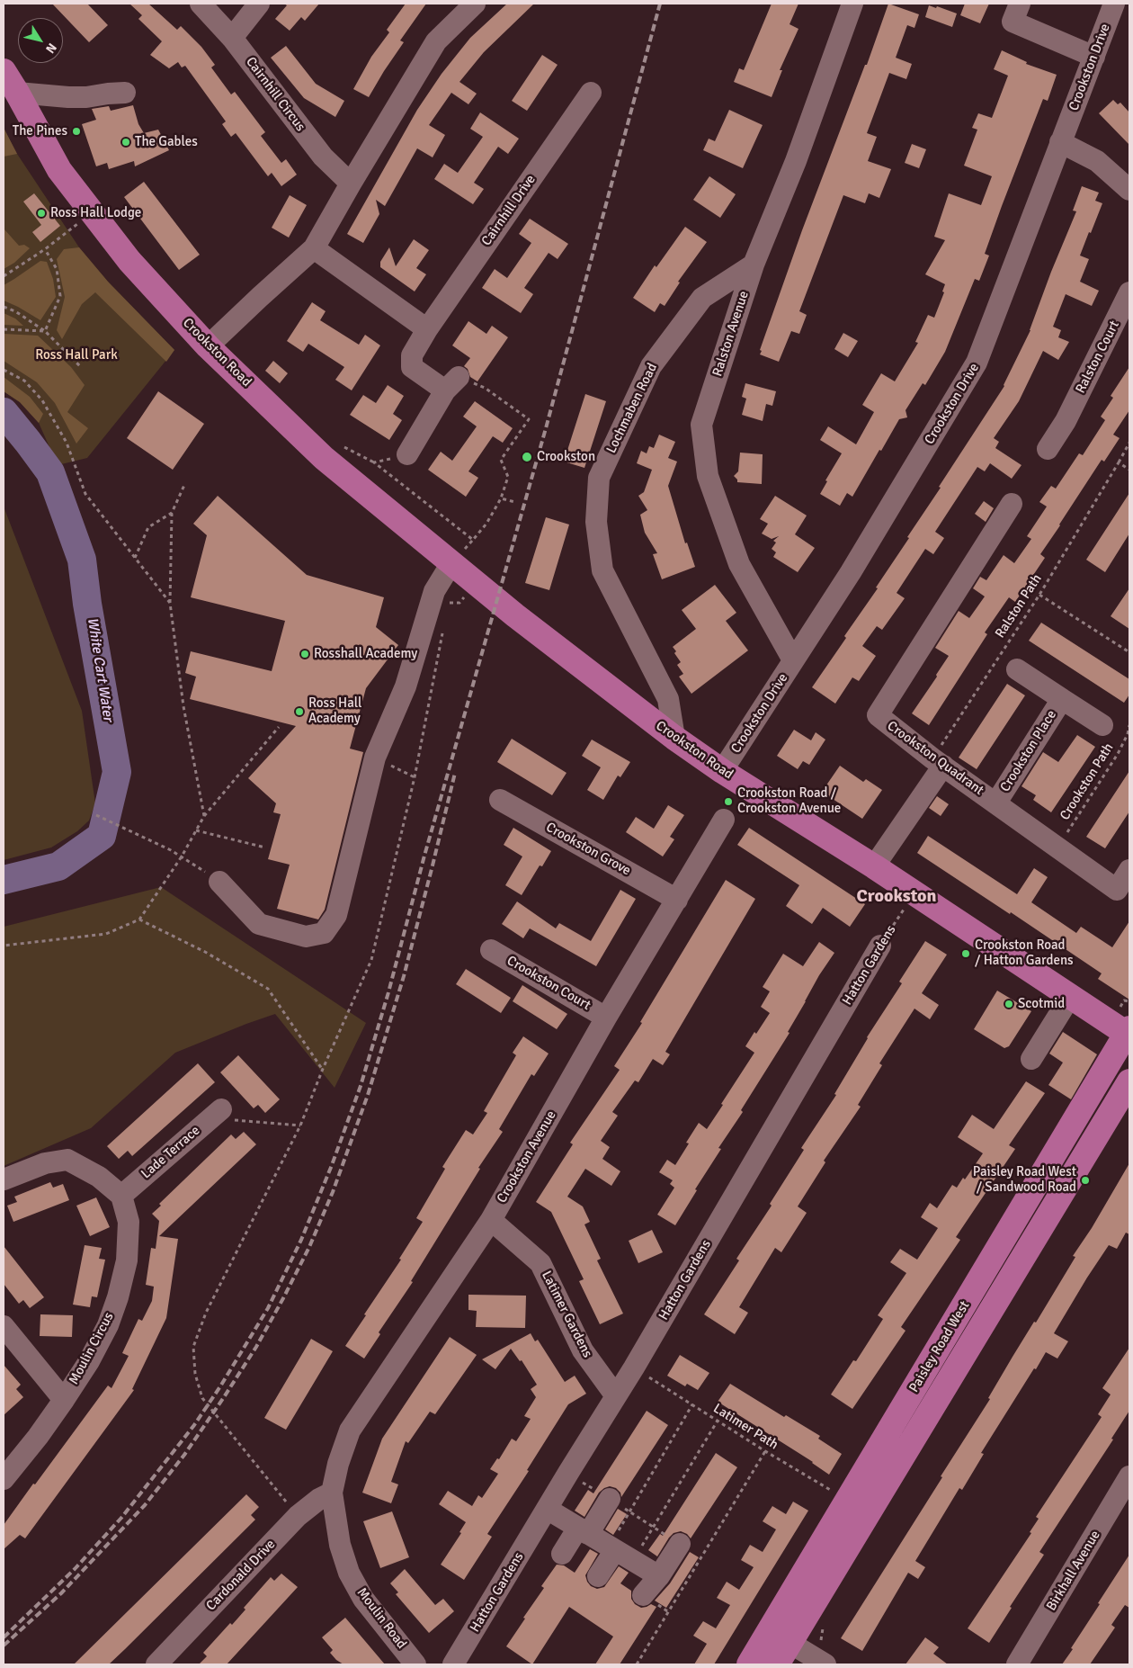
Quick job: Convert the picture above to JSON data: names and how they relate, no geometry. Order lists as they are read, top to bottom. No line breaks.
{"streets":{"main road":["Crookston Road","Paisley Road West"],"street":["Crookston Drive","Cairnhill Circus","Cairnhill Drive","Ralston Avenue","Ralston Court","Lochmaben Road","Crookston Place","Crookston Quadrant","Crookston Grove","Hatton Gardens","Crookston Court","Lade Terrace","Crookston Avenue","Latimer Gardens","Moulin Circus","Birkhall Avenue","Cardonald Drive","Moulin Road"],"path":["Ralston Path","Crookston Path","Latimer Path"]},"crossings":[["Crookston Drive","Ralston Avenue"],["Crookston Drive","Crookston Road"],["Ralston Avenue","Lochmaben Road"],["Crookston Road","Lochmaben Road"],["Crookston Road","Hatton Gardens"],["Crookston Road","Paisley Road West"],["Ralston Path","Crookston Quadrant"],["Crookston Place","Crookston Quadrant"],["Crookston Quadrant","Crookston Path"],["Crookston Grove","Crookston Avenue"],["Hatton Gardens","Latimer Gardens"],["Hatton Gardens","Latimer Path"],["Crookston Court","Crookston Avenue"],["Lade Terrace","Moulin Circus"],["Crookston Avenue","Latimer Gardens"],["Crookston Avenue","Cardonald Drive"],["Crookston Avenue","Moulin Road"],["Paisley Road West","Latimer Path"],["Cardonald Drive","Moulin Road"]],"districts":["Crookston"],"water":["White Cart Water"],"parks":["Ross Hall Park"],"places":["The Pines","The Gables","Ross Hall Lodge","Crookston","Rosshall Academy","Ross Hall Academy","Crookston Road / Crookston Avenue","Crookston Road / Hatton Gardens","Scotmid","Paisley Road West / Sandwood Road"],"north":"bottom right"}
